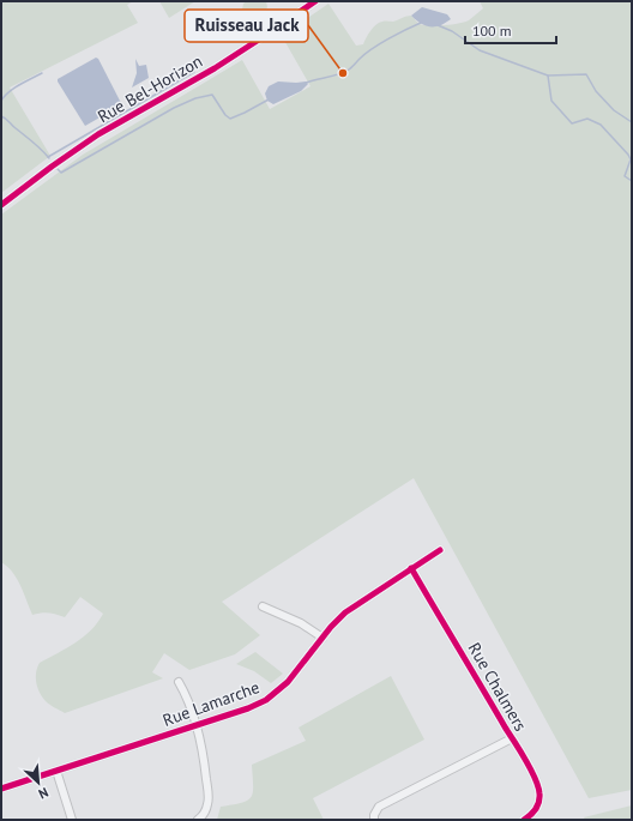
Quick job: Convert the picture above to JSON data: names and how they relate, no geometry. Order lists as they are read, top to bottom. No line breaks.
{"streets":{"street":["Rue Bel-Horizon","Rue Chalmers","Rue Lamarche"]},"crossings":[["Rue Chalmers","Rue Lamarche"]],"places":["Ruisseau Jack"],"scale_bar":"100 m","north":"bottom right"}
